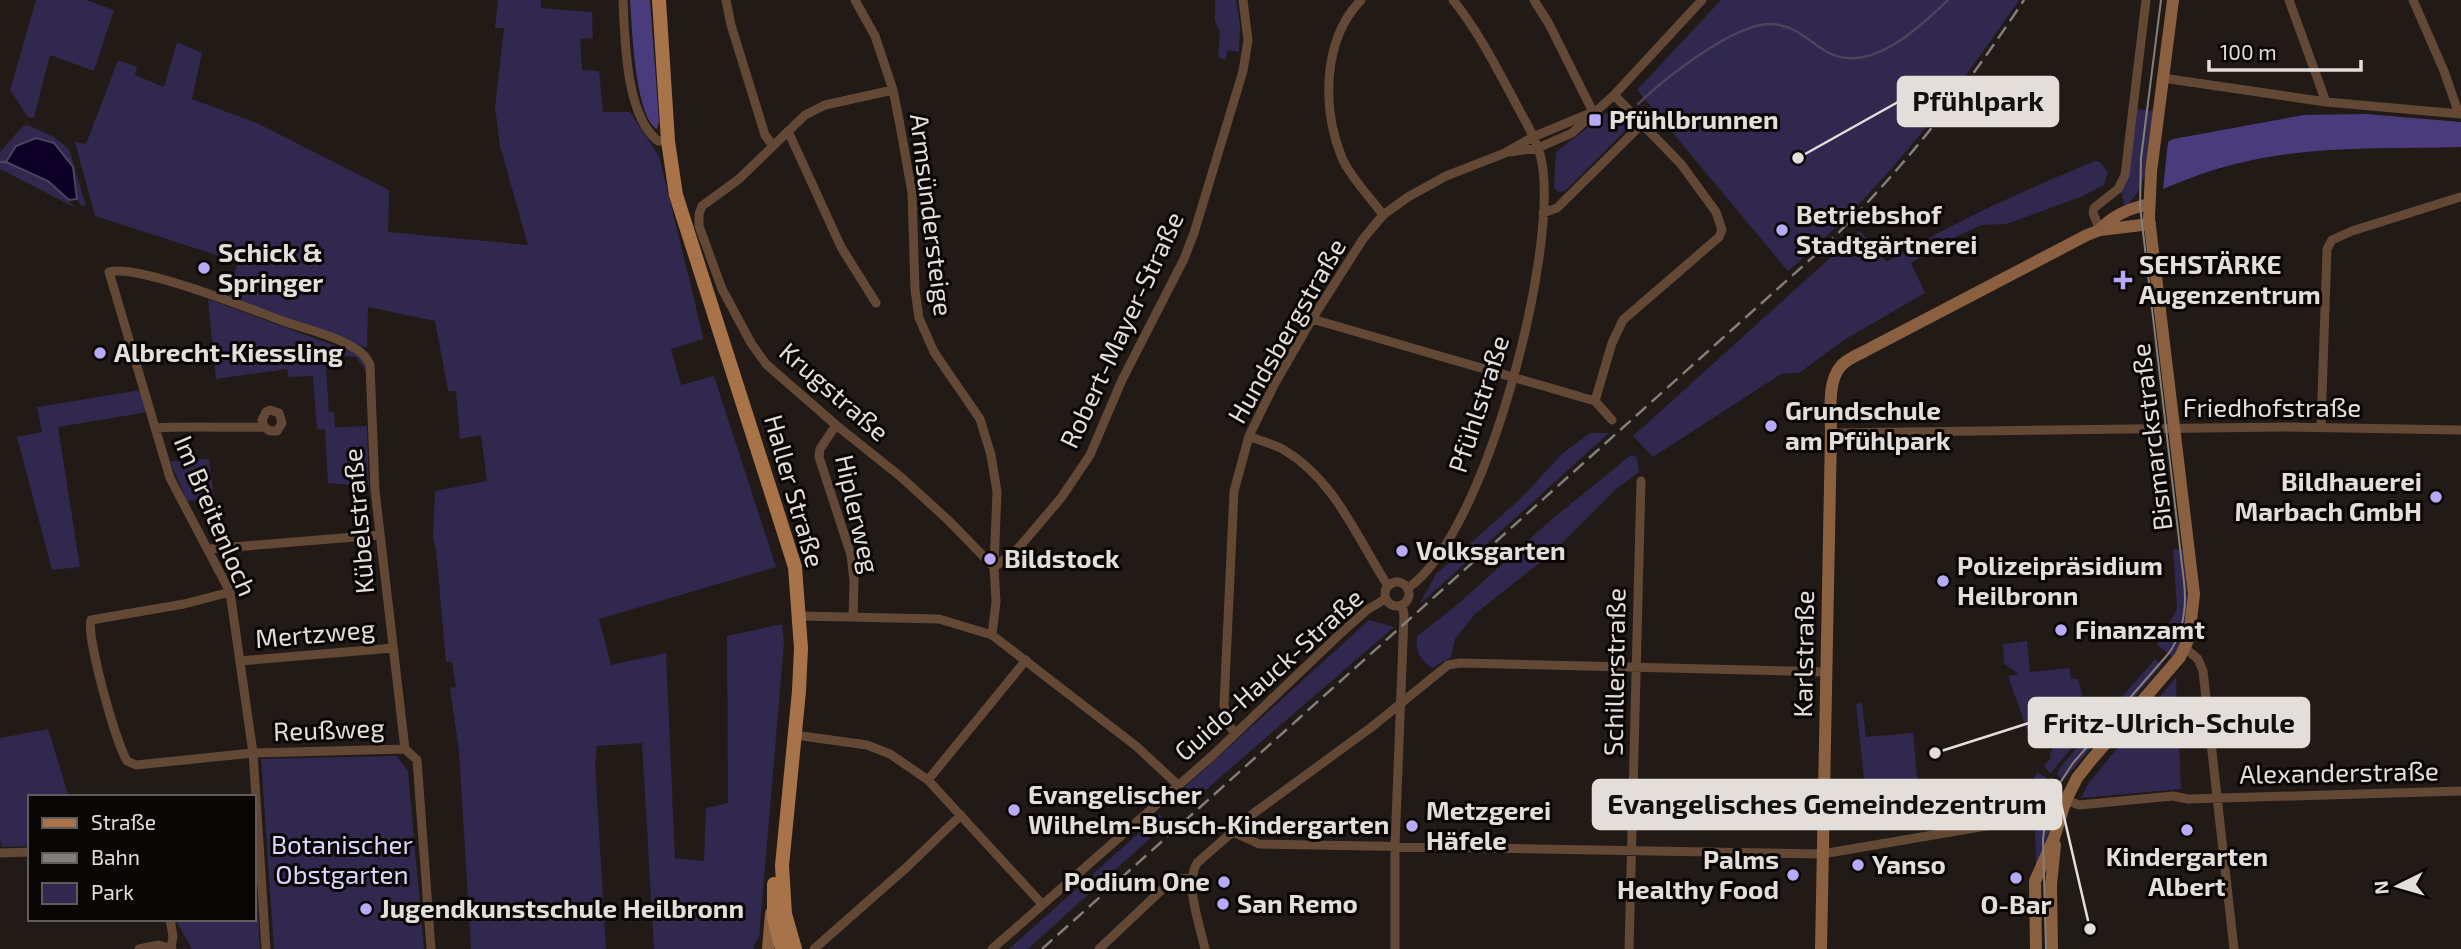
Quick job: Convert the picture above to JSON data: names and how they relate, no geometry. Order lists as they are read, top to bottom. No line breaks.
{"streets":{"main road":["Haller Straße"],"street":["Armsündersteige","Robert-Mayer-Straße","Hundsbergstraße","Krugstraße","Pfühlstraße","Friedhofstraße","Bismarckstraße","Hiplerweg","Im Breitenloch","Kübelstraße","Mertzweg","Karlstraße","Schillerstraße","Guido-Hauck-Straße","Reußweg","Alexanderstraße"]},"crossings":[["Armsündersteige","Robert-Mayer-Straße"],["Armsündersteige","Krugstraße"],["Robert-Mayer-Straße","Krugstraße"],["Hundsbergstraße","Pfühlstraße"],["Hundsbergstraße","Guido-Hauck-Straße"],["Krugstraße","Hiplerweg"],["Pfühlstraße","Guido-Hauck-Straße"],["Friedhofstraße","Bismarckstraße"],["Friedhofstraße","Karlstraße"],["Bismarckstraße","Alexanderstraße"],["Im Breitenloch","Kübelstraße"],["Im Breitenloch","Mertzweg"],["Im Breitenloch","Reußweg"],["Kübelstraße","Mertzweg"],["Kübelstraße","Reußweg"]],"parks":["Botanischer Obstgarten"],"places":{"transit":["Pfühlbrunnen"],"other":["Pfühlpark","Betriebshof Stadtgärtnerei","Schick & Springer","Albrecht-Kiessling","Grundschule am Pfühlpark","Bildhauerei Marbach GmbH","Volksgarten","Bildstock","Polizeipräsidium Heilbronn","Finanzamt","Fritz-Ulrich-Schule","Evangelischer Wilhelm-Busch-Kindergarten","Metzgerei Häfele","Kindergarten Albert","Yanso","Palms Healthy Food","O-Bar","Podium One","San Remo","Jugendkunstschule Heilbronn","Evangelisches Gemeindezentrum"],"health":["SEHSTÄRKE Augenzentrum"]},"legend":["Straße","Bahn","Park"],"scale_bar":"100 m","north":"left"}
